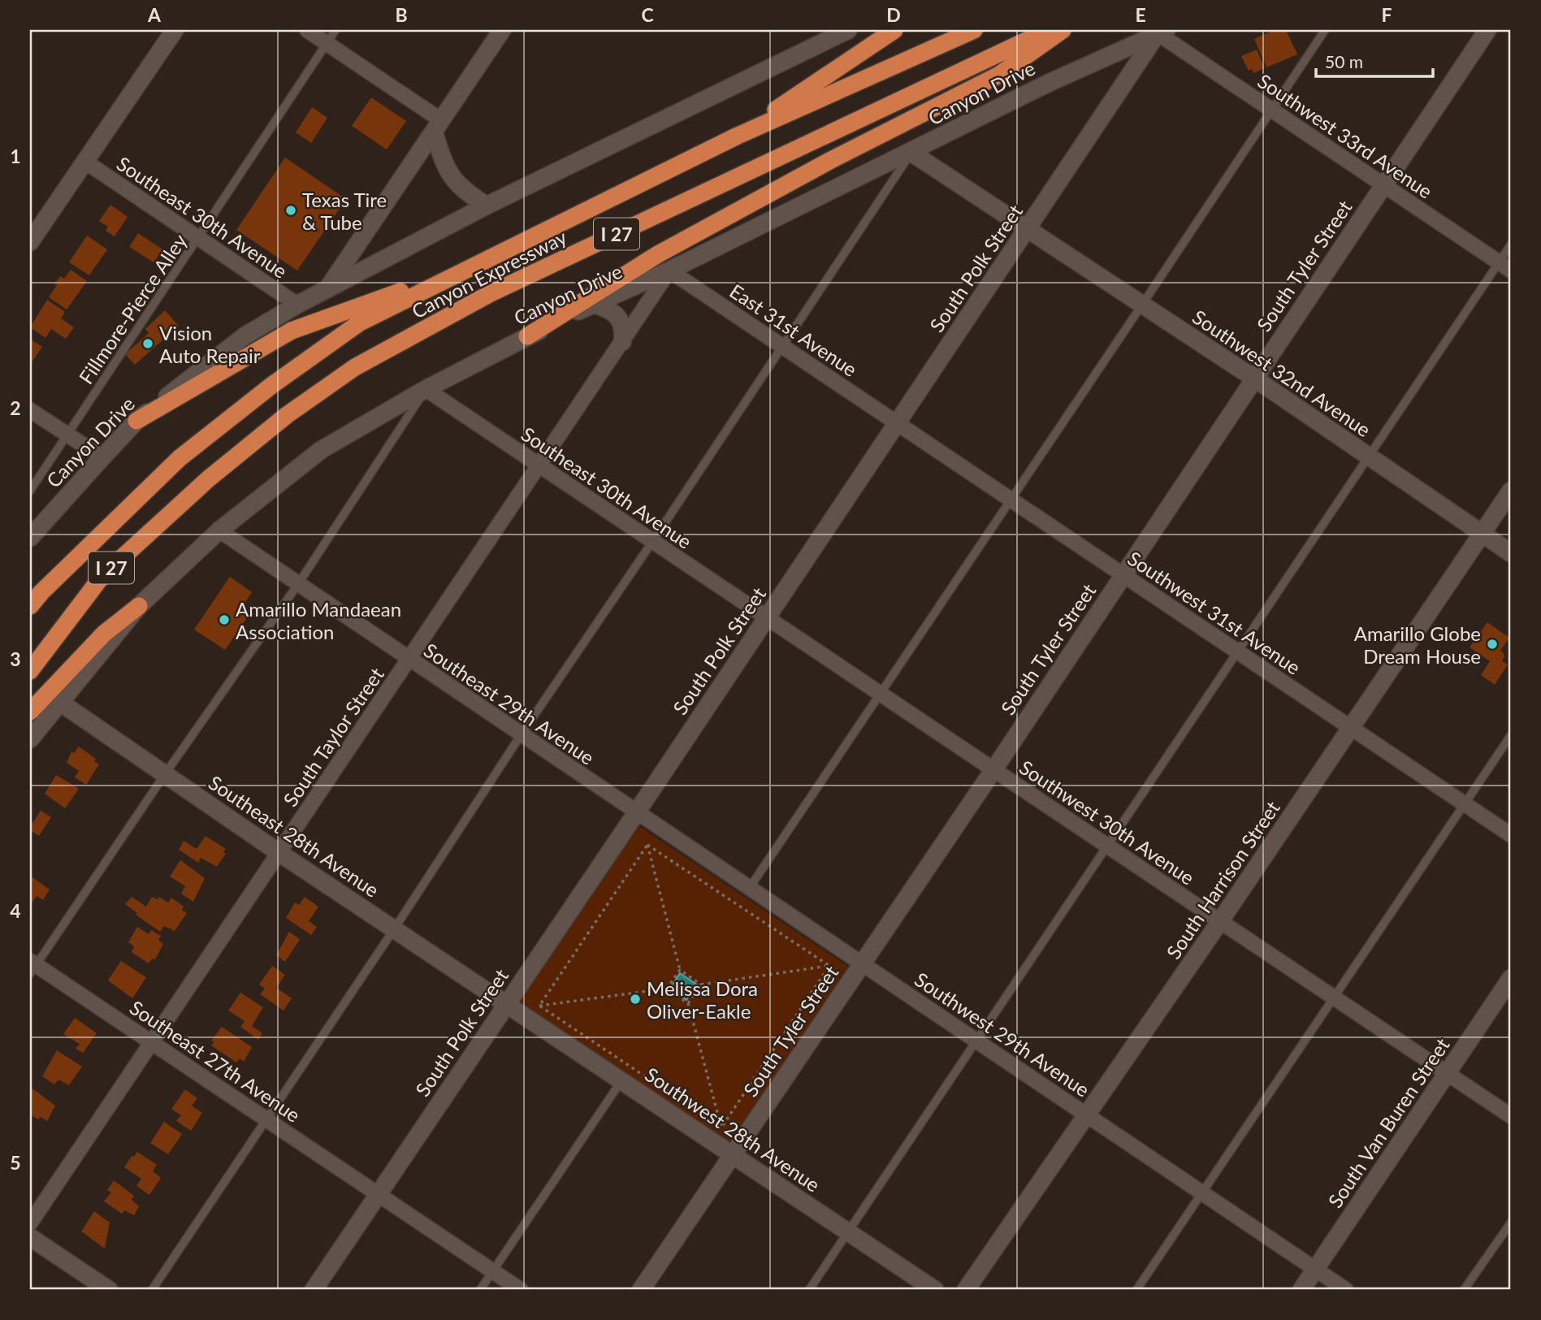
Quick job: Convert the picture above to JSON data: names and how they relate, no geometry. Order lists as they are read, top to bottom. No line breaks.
{"streets":{"highway":["I 27","Canyon Expressway"],"main road":["Canyon Drive","South Tyler Street","South Polk Street","Southwest 32nd Avenue","Southeast 28th Avenue","South Harrison Street","South Van Buren Street","Southwest 28th Avenue"],"street":["Southwest 33rd Avenue","Southeast 30th Avenue","East 31st Avenue","Southwest 31st Avenue","Southeast 29th Avenue","South Taylor Street","Southwest 30th Avenue","Southwest 29th Avenue","Southeast 27th Avenue"],"lane":["Fillmore-Pierce Alley"]},"crossings":[["Canyon Drive","Southwest 33rd Avenue"],["Canyon Drive","Southeast 30th Avenue"],["Canyon Drive","South Polk Street"],["Canyon Drive","East 31st Avenue"],["Canyon Drive","Southwest 32nd Avenue"],["Canyon Drive","Southeast 29th Avenue"],["Canyon Drive","South Taylor Street"],["Canyon Drive","Southeast 28th Avenue"],["Southwest 33rd Avenue","South Tyler Street"],["Southwest 33rd Avenue","South Polk Street"],["Southeast 30th Avenue","South Polk Street"],["Southeast 30th Avenue","Fillmore-Pierce Alley"],["Southeast 30th Avenue","South Taylor Street"],["Southeast 30th Avenue","Southwest 30th Avenue"],["South Tyler Street","Southwest 32nd Avenue"],["South Tyler Street","Southwest 31st Avenue"],["South Tyler Street","Southwest 30th Avenue"],["South Tyler Street","Southwest 29th Avenue"],["South Tyler Street","Southwest 28th Avenue"],["South Polk Street","East 31st Avenue"],["South Polk Street","Southwest 32nd Avenue"],["South Polk Street","Southwest 31st Avenue"],["South Polk Street","Southeast 29th Avenue"],["South Polk Street","Southwest 30th Avenue"],["South Polk Street","Southeast 28th Avenue"],["South Polk Street","Southwest 29th Avenue"],["South Polk Street","Southeast 27th Avenue"],["South Polk Street","Southwest 28th Avenue"],["East 31st Avenue","Southwest 31st Avenue"],["East 31st Avenue","South Taylor Street"],["Southwest 32nd Avenue","South Harrison Street"],["Southwest 31st Avenue","South Harrison Street"],["Southeast 29th Avenue","South Taylor Street"],["Southeast 29th Avenue","Southwest 29th Avenue"],["South Taylor Street","Southeast 28th Avenue"],["South Taylor Street","Southeast 27th Avenue"],["Southwest 30th Avenue","South Harrison Street"],["Southwest 30th Avenue","South Van Buren Street"],["Southeast 28th Avenue","Southwest 28th Avenue"],["South Harrison Street","Southwest 29th Avenue"],["Southwest 29th Avenue","South Van Buren Street"]],"places":["Texas Tire & Tube","Vision Auto Repair","Amarillo Mandaean Association","Amarillo Globe Dream House","Melissa Dora Oliver-Eakle"],"scale_bar":"50 m","grid":{"columns":["A","B","C","D","E","F"],"rows":["1","2","3","4","5"]}}
